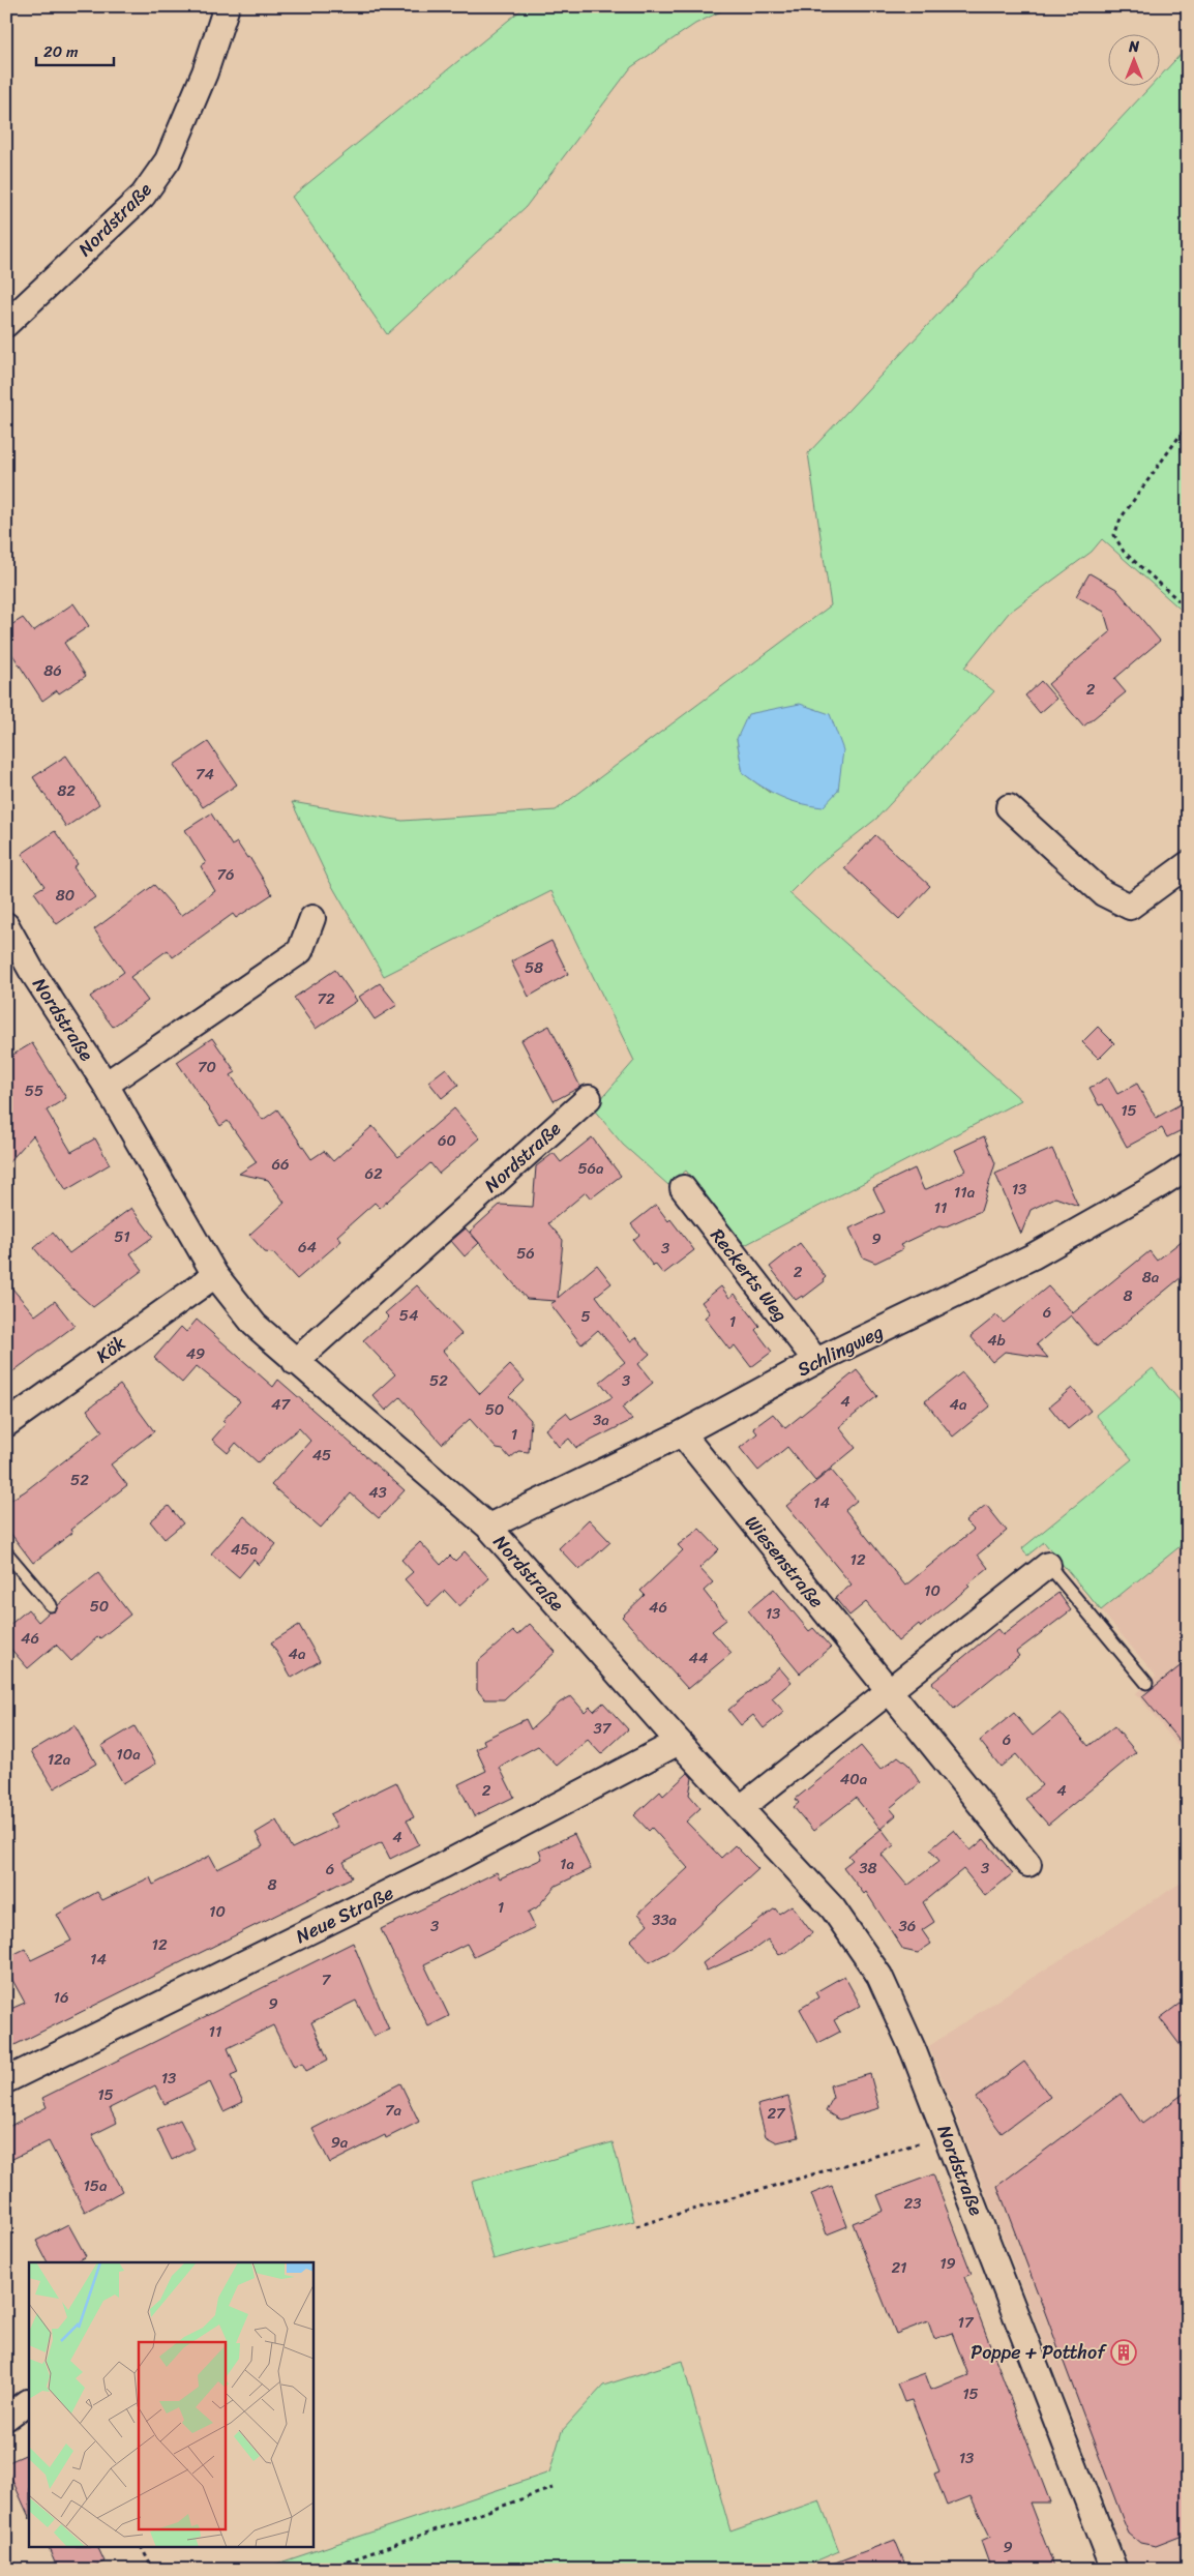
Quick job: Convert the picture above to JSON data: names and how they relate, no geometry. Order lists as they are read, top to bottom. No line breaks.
{"streets":{"street":["Nordstraße","Reckerts Weg","Kök","Schlingweg","Wiesenstraße","Neue Straße"]},"crossings":[["Nordstraße","Kök"],["Nordstraße","Schlingweg"],["Nordstraße","Neue Straße"],["Reckerts Weg","Schlingweg"],["Schlingweg","Wiesenstraße"]],"places":{"building":["Poppe + Potthof"]},"house_numbers":["86","2","74","82","76","80","58","72","70","55","15","60","66","56a","62","13","11a","11","51","9","64","3","56","2","8a","8","6","54","5","1","4b","49","52","3","4","47","4a","50","3a","1","45","52","43","14","45a","12","10","50","46","13","46","4a","44","37","6","10a","12a","40a","2","4","4","1a","38","3","6","8","1","10","33a","3","36","12","14","7","16","9","11","13","15","7a","27","9a","15a","23","19","21","17","15","13","9"],"scale_bar":"20 m","north":"top"}
